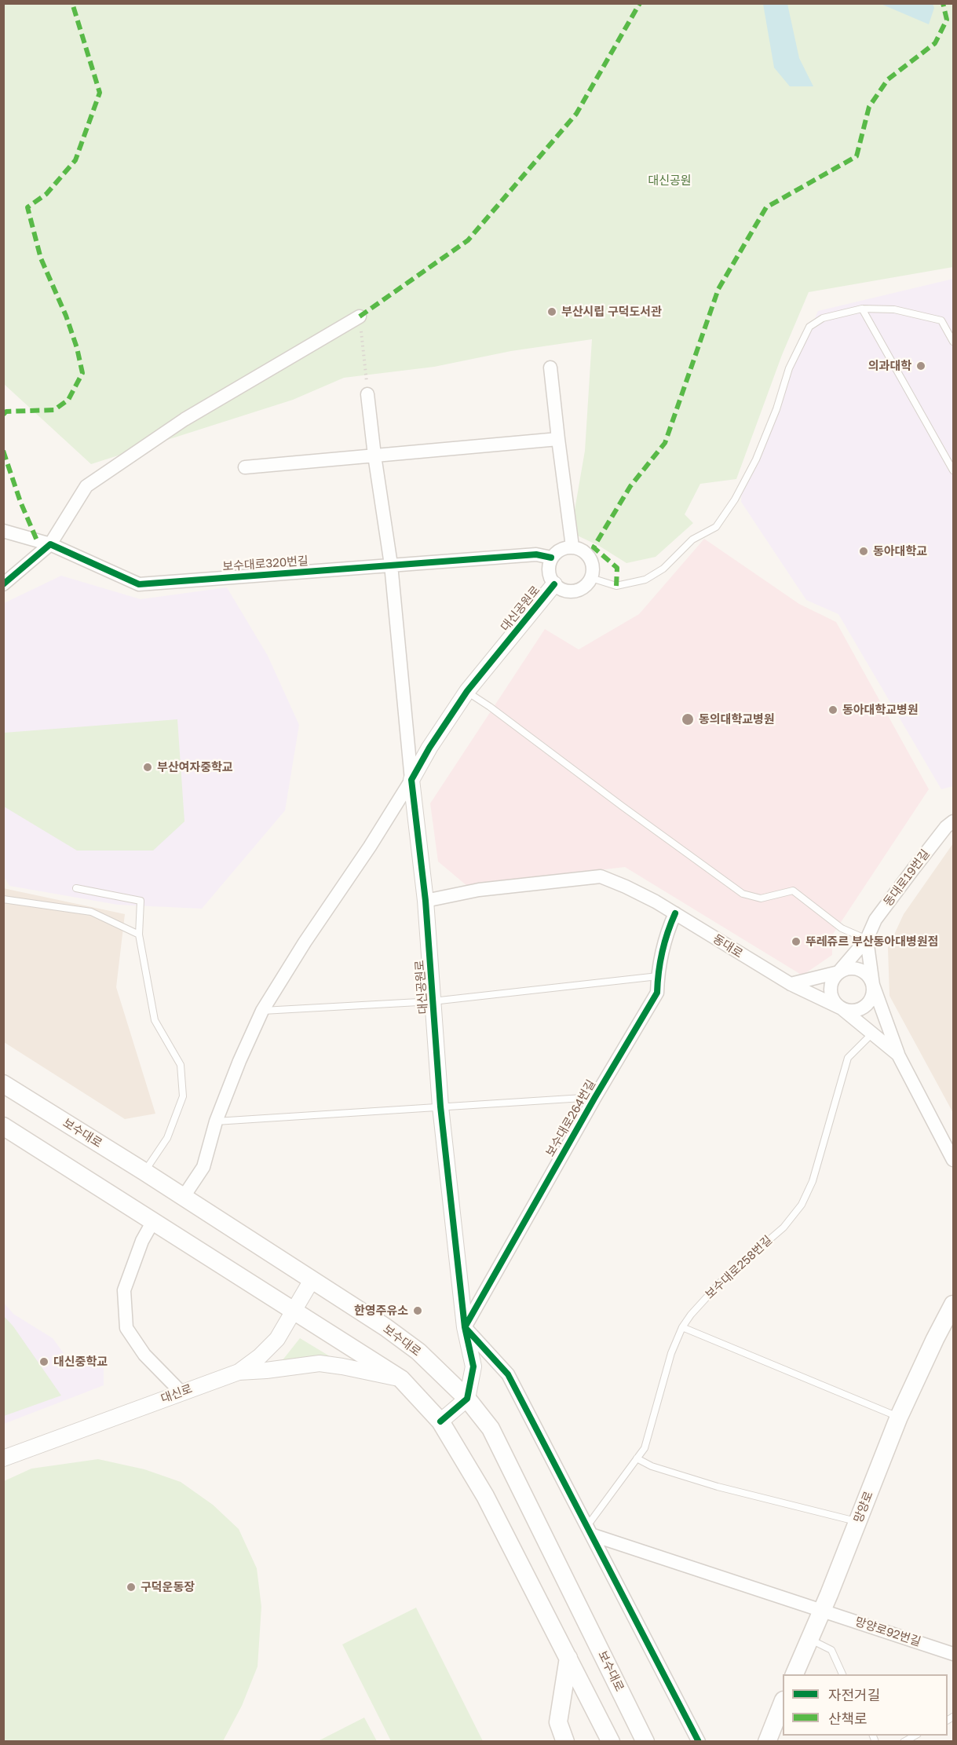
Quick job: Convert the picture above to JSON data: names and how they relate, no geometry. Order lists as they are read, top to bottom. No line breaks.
{"streets":{"main road":["보수대로","망양로"],"street":["보수대로320번길","대신공원로","동대로19번길","동대로","보수대로264번길","대신로","망양로92번길"],"lane":["보수대로258번길"]},"crossings":[["보수대로320번길","대신공원로"],["대신공원로","동대로"],["대신공원로","보수대로264번길"],["대신공원로","보수대로"],["동대로","보수대로264번길"],["동대로","보수대로258번길"],["보수대로","대신로"],["망양로","망양로92번길"]],"parks":["대신공원"],"places":["부산시립 구덕도서관","의과대학","동아대학교","동아대학교병원","동의대학교병원","부산여자중학교","뚜레쥬르 부산동아대병원점","한영주유소","대신중학교","구덕운동장"],"legend":["자전거길","산책로"]}
